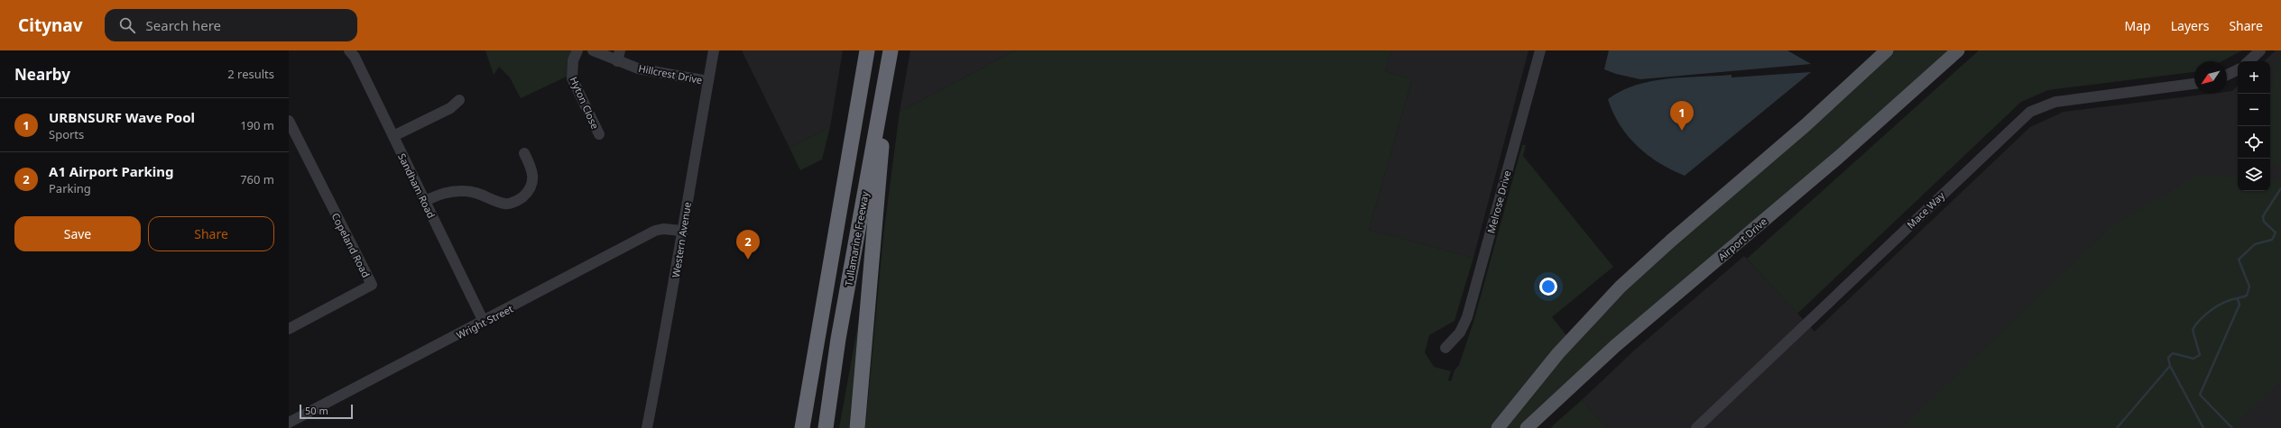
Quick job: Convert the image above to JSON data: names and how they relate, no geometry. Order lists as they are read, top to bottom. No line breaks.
{"streets":{"highway":["Tullamarine Freeway"],"main road":["Airport Drive"],"street":["Hillcrest Drive","Hyton Close","Sandham Road","Melrose Drive","Mace Way","Western Avenue","Copeland Road","Wright Street"]},"crossings":[["Hillcrest Drive","Western Avenue"],["Sandham Road","Wright Street"],["Western Avenue","Wright Street"]],"scale_bar":"50 m","north":"bottom left","page":{"header":"Citynav","search":"Search here","nav":["Map","Layers","Share"],"heading":["Nearby","2 results"],"map_buttons":["+","−"],"list":[{"mark":"1","name":"URBNSURF Wave Pool","note":"Sports","value":"190 m"},{"mark":"2","name":"A1 Airport Parking","note":"Parking","value":"760 m"}],"pins":["1","2"],"buttons":["Save","Share"],"scale":"50 m"}}
